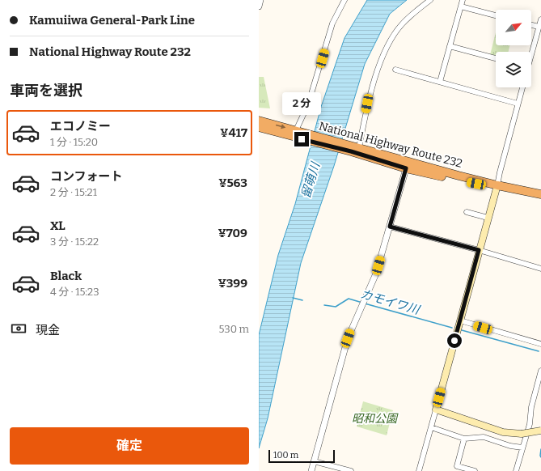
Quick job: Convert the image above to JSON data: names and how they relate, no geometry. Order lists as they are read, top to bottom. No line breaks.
{"streets":{"highway":["National Highway Route 232"]},"water":["留萌川","カモイワ川"],"parks":["昭和公園"],"scale_bar":"100 m","north":"top right","page":{"banner":["Kamuiiwa General-Park Line","National Highway Route 232"],"heading":"車両を選択","bubble":"2 分","list":[{"name":"エコノミー","note":"1 分 · 15:20","value":"¥417"},{"name":"コンフォート","note":"2 分 · 15:21","value":"¥563"},{"name":"XL","note":"3 分 · 15:22","value":"¥709"},{"name":"Black","note":"4 分 · 15:23","value":"¥399"}],"pay":["現金","530 m"],"buttons":"確定","scale":"100 m"}}
